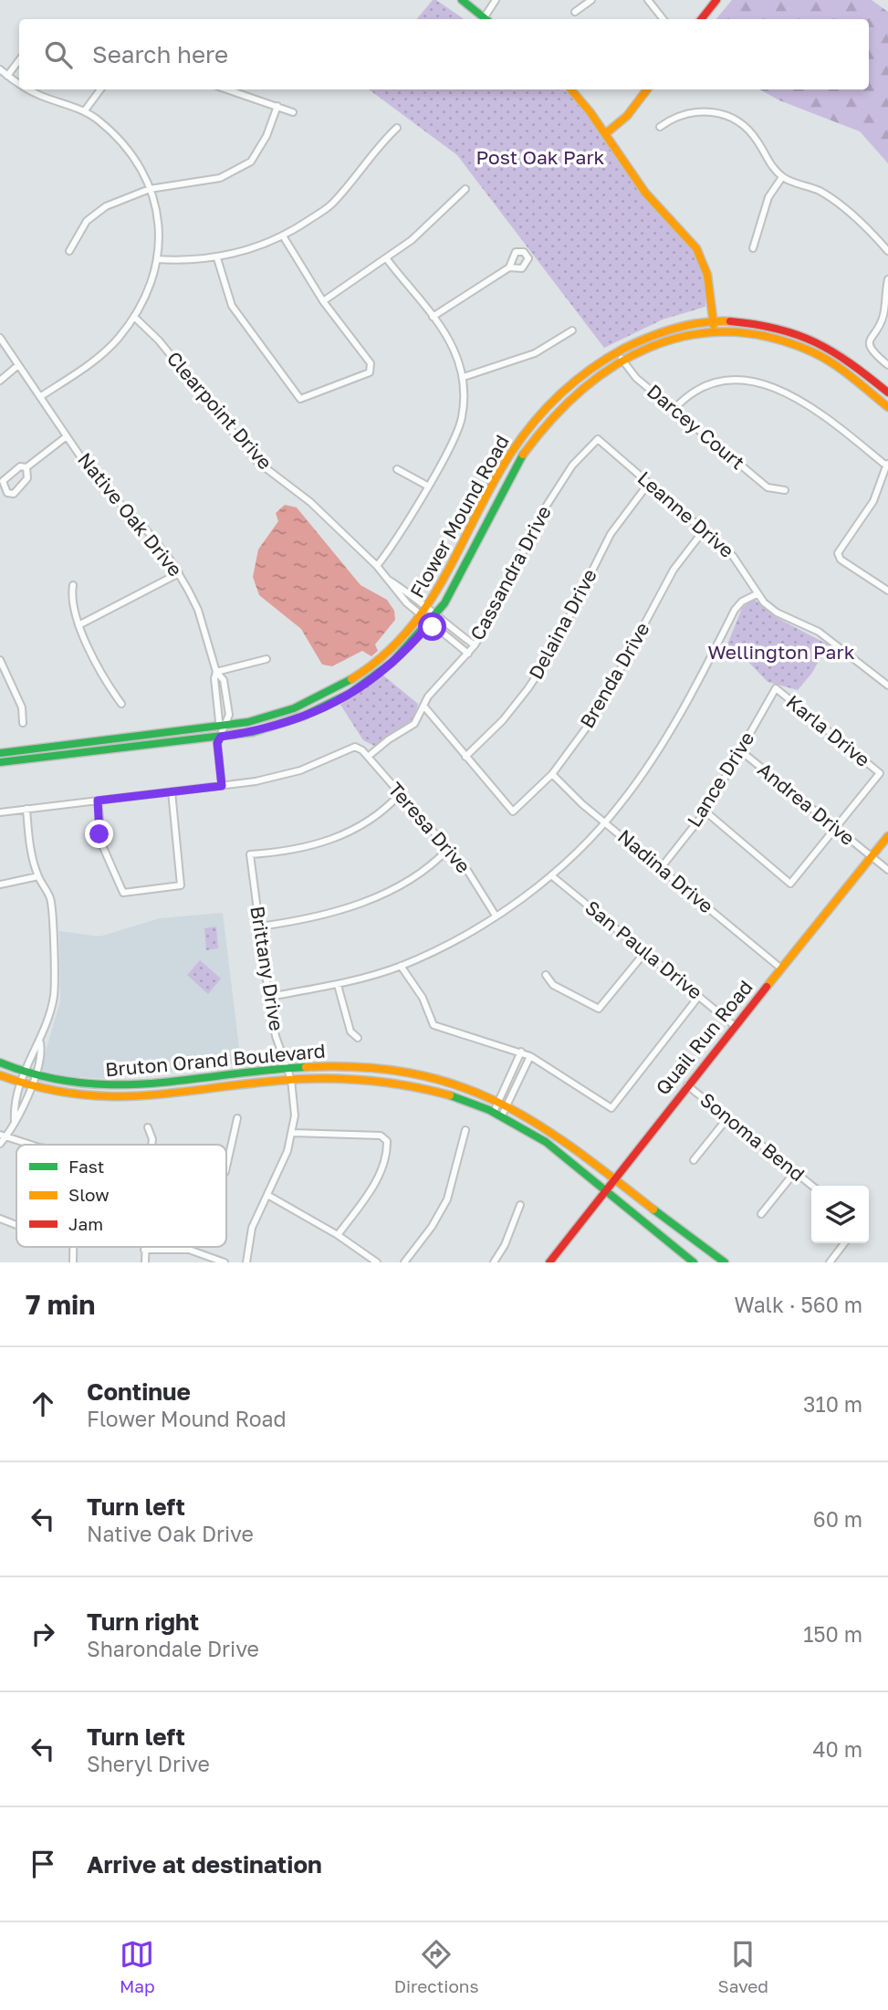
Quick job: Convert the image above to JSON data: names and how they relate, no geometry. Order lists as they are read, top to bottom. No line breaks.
{"streets":{"main road":["Flower Mound Road","Quail Run Road","Bruton Orand Boulevard"],"street":["Clearpoint Drive","Darcey Court","Native Oak Drive","Leanne Drive","Cassandra Drive","Delaina Drive","Brenda Drive","Karla Drive","Lance Drive","Andrea Drive","Teresa Drive","Nadina Drive","San Paula Drive","Brittany Drive","Sonoma Bend"]},"crossings":[["Clearpoint Drive","Flower Mound Road"],["Clearpoint Drive","Cassandra Drive"],["Darcey Court","Flower Mound Road"],["Native Oak Drive","Flower Mound Road"],["Native Oak Drive","Teresa Drive"],["Leanne Drive","Cassandra Drive"],["Leanne Drive","Delaina Drive"],["Leanne Drive","Brenda Drive"],["Cassandra Drive","Teresa Drive"],["Delaina Drive","Brenda Drive"],["Brenda Drive","Nadina Drive"],["Karla Drive","Lance Drive"],["Karla Drive","Andrea Drive"],["Lance Drive","Andrea Drive"],["Lance Drive","Nadina Drive"],["Andrea Drive","Quail Run Road"],["Teresa Drive","Brittany Drive"],["Nadina Drive","Quail Run Road"],["San Paula Drive","Quail Run Road"],["Brittany Drive","Bruton Orand Boulevard"],["Quail Run Road","Bruton Orand Boulevard"],["Quail Run Road","Sonoma Bend"]],"parks":["Post Oak Park","Wellington Park"],"legend":["Fast","Slow","Jam"],"page":{"search":"Search here","heading":["7 min","Walk · 560 m"],"list":[["Continue","Flower Mound Road","310 m"],["Turn left","Native Oak Drive","60 m"],["Turn right","Sharondale Drive","150 m"],["Turn left","Sheryl Drive","40 m"],"Arrive at destination"],"nav":["Map","Directions","Saved"]}}
